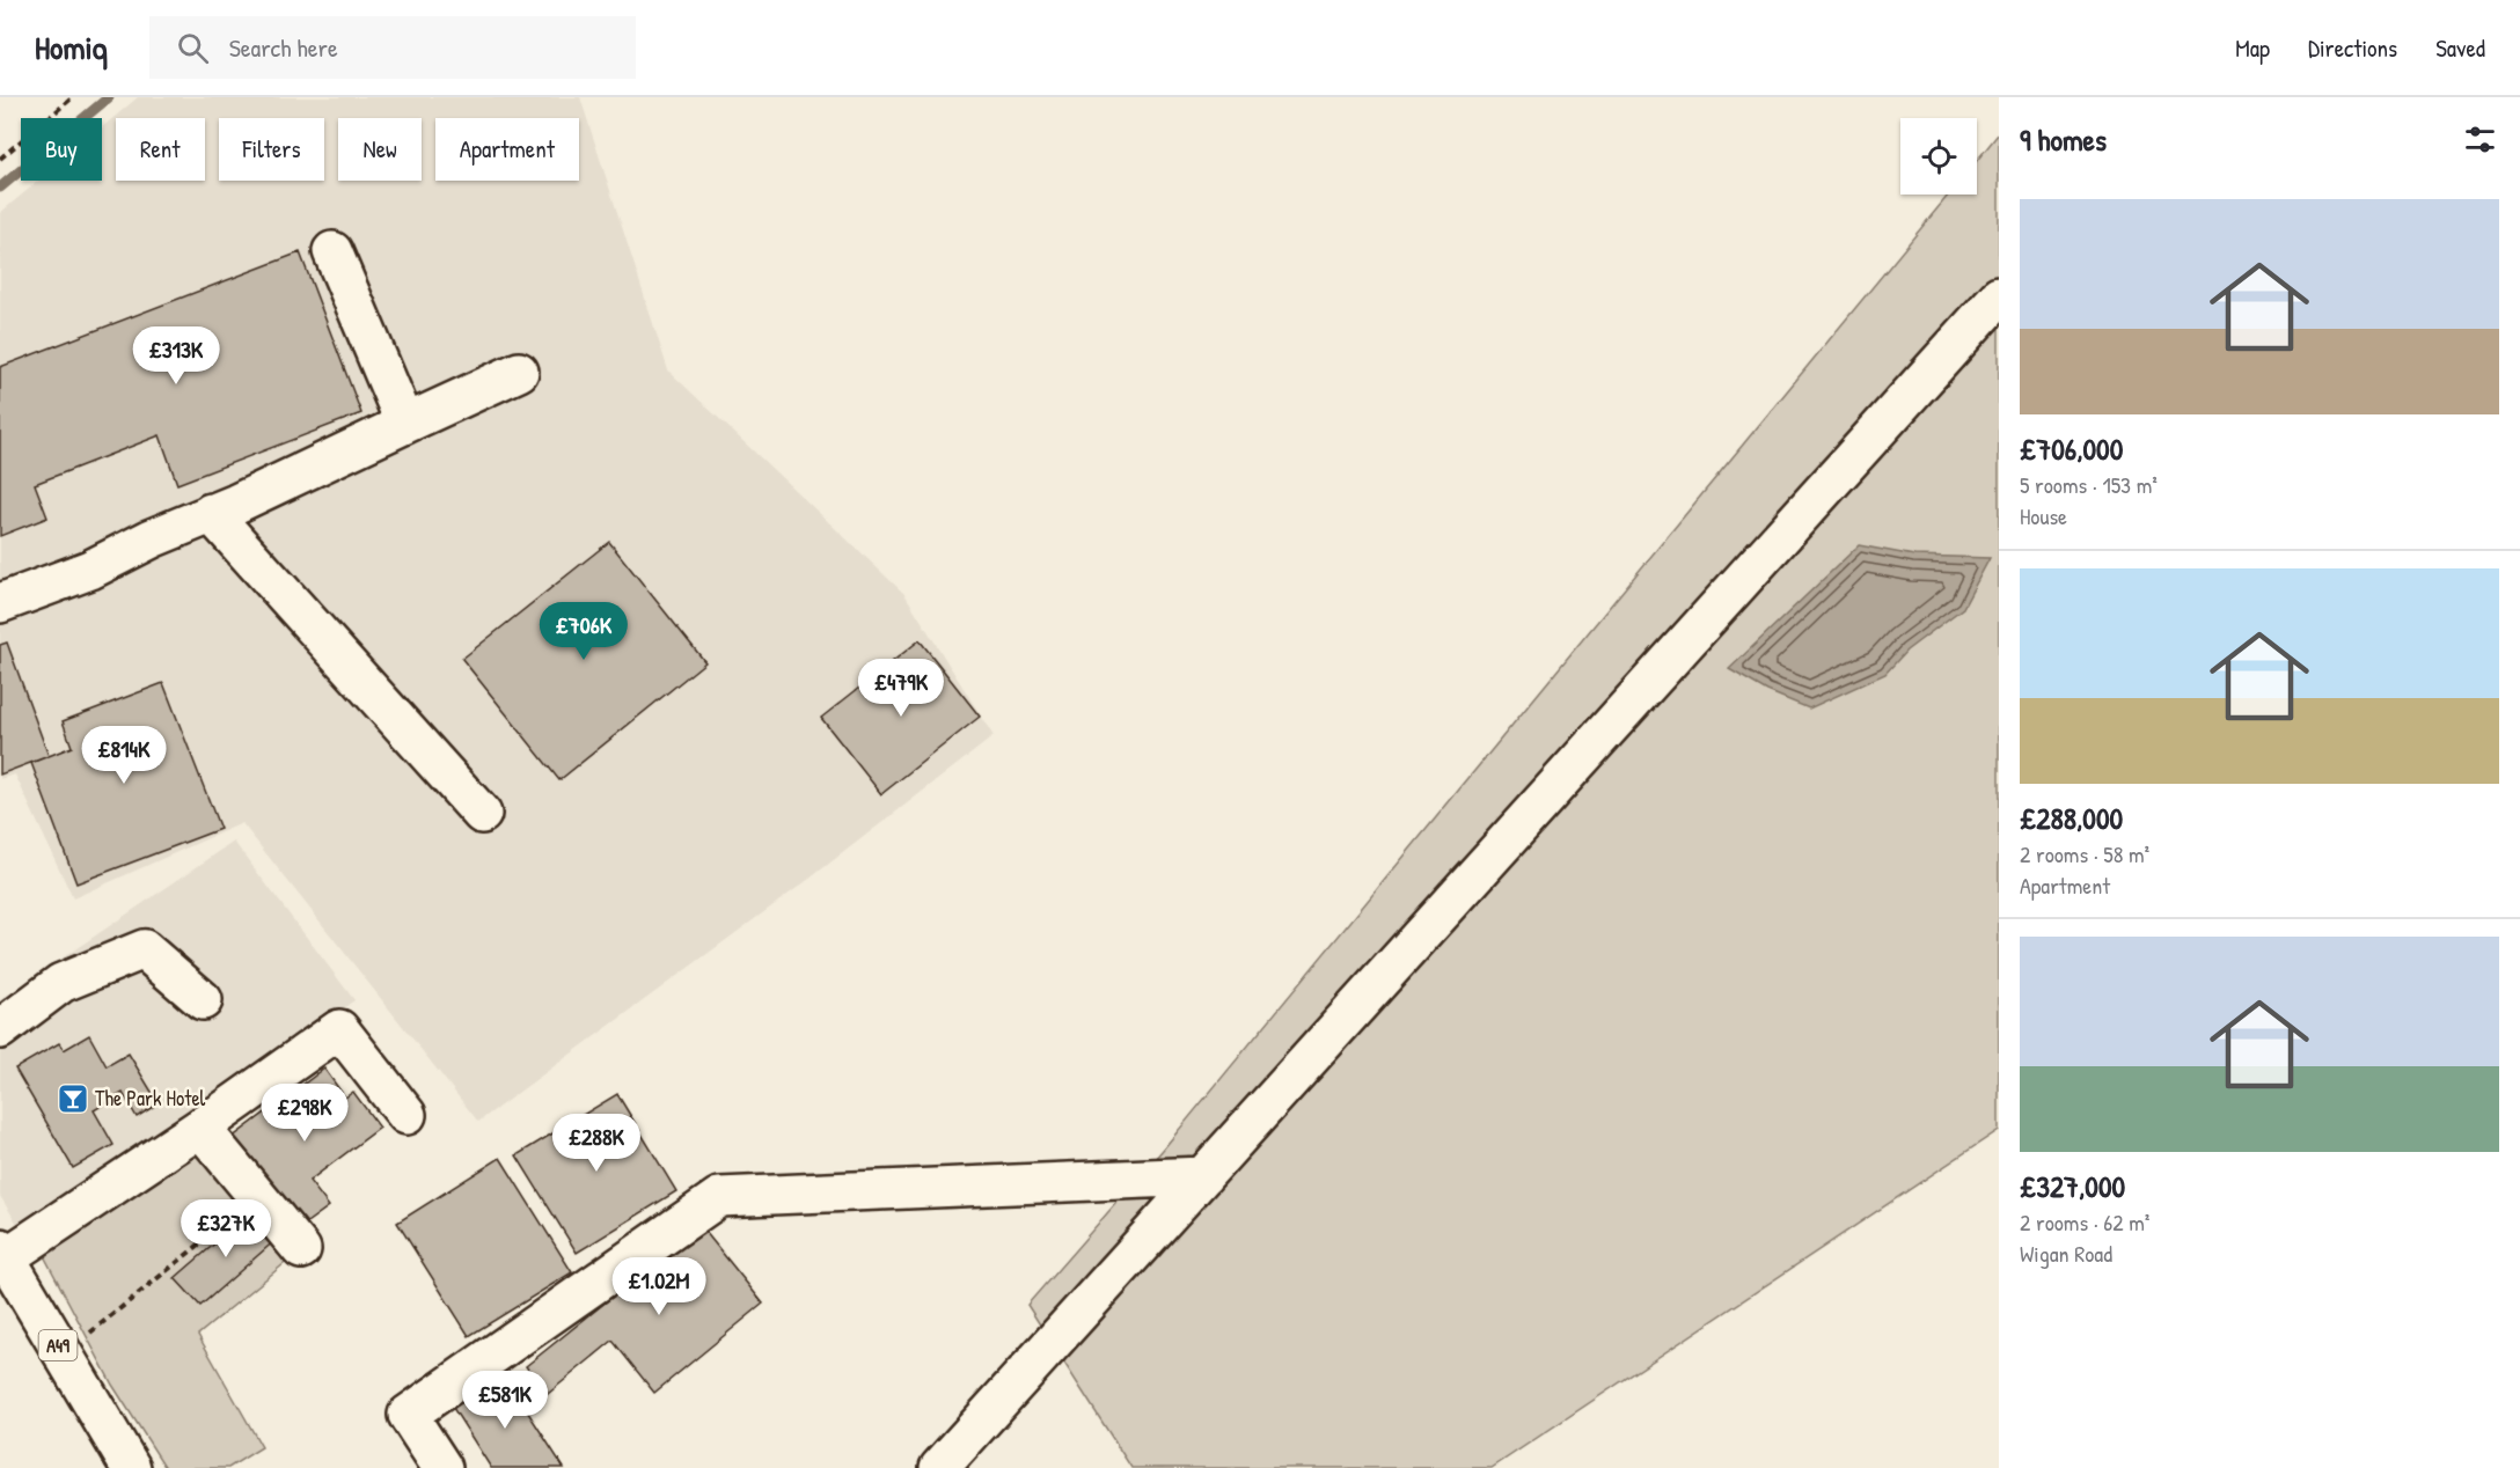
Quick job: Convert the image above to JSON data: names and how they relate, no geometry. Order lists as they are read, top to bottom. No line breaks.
{"streets":{"main road":["A49"]},"places":{"bar":["The Park Hotel"]},"page":{"header":"Homiq","search":"Search here","nav":["Map","Directions","Saved"],"heading":"9 homes","chip":["Buy","Rent","Filters","New","Apartment"],"list":[{"name":"£706,000","note":"5 rooms · 153 m² · House"},{"name":"£288,000","note":"2 rooms · 58 m² · Apartment"},{"name":"£327,000","note":"2 rooms · 62 m² · Wigan Road"}],"price":["£313K","£706K","£479K","£814K","£298K","£288K","£327K","£1.02M","£581K"]}}
